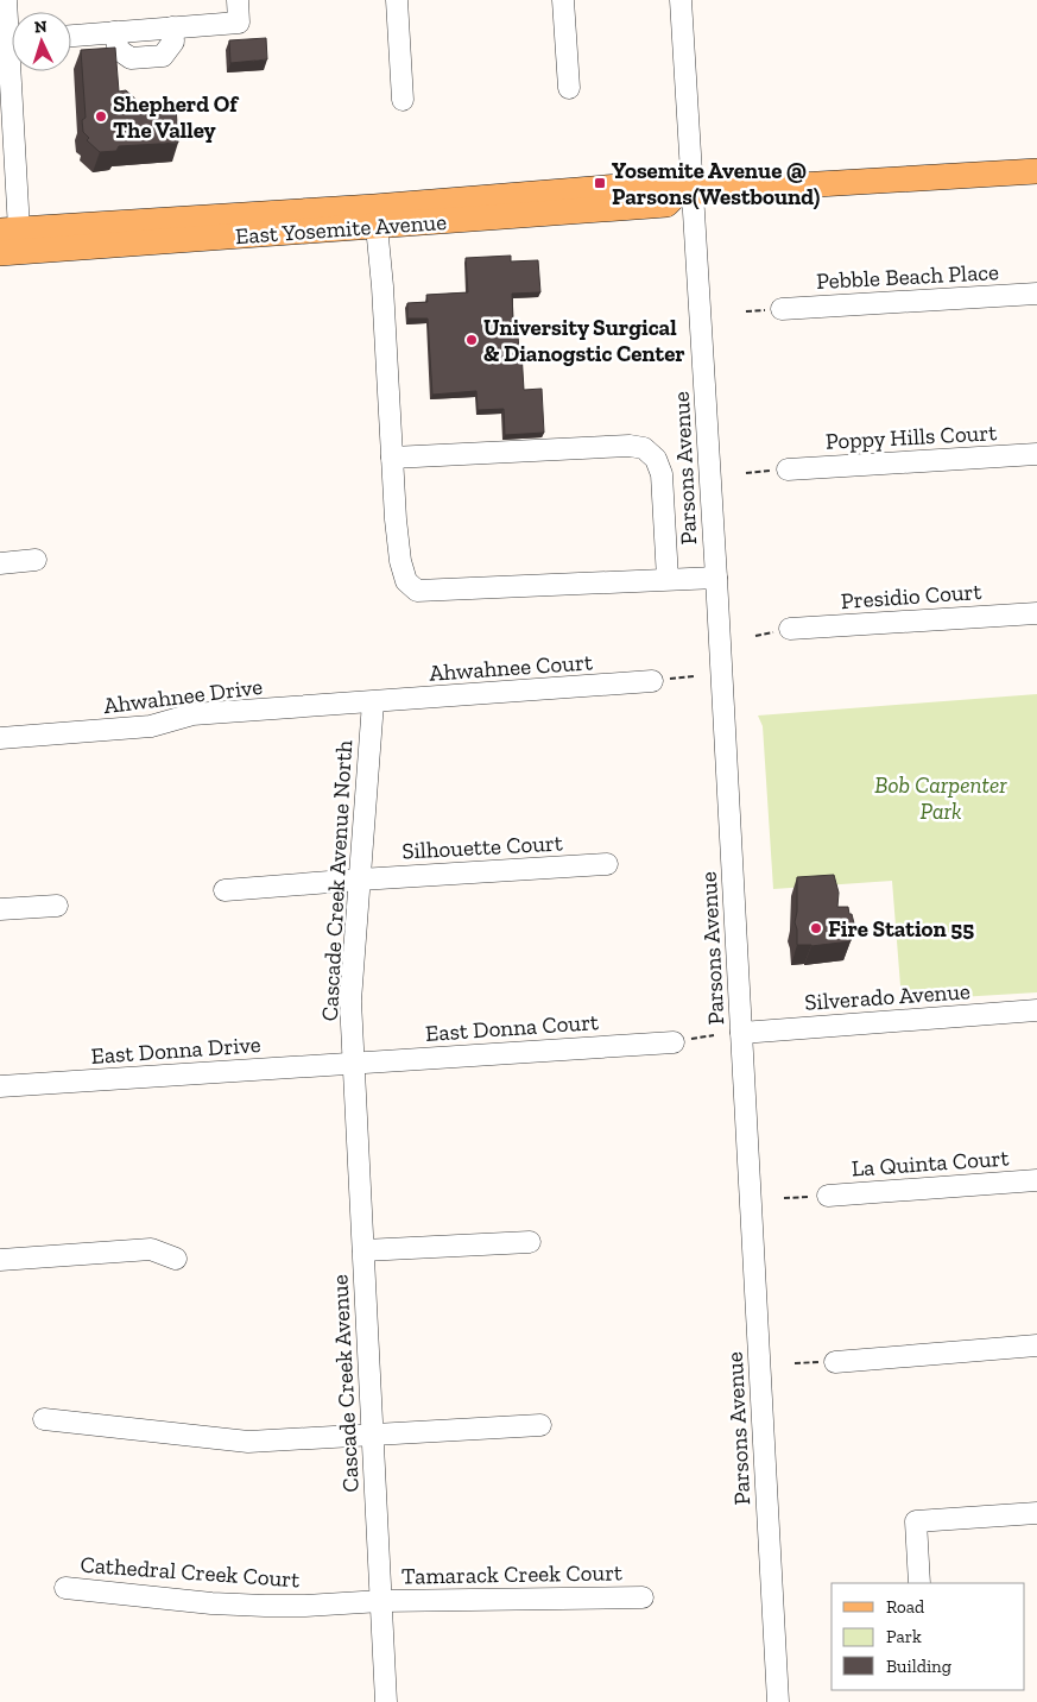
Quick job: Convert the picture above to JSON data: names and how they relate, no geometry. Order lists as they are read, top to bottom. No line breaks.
{"streets":{"main road":["East Yosemite Avenue"],"street":["Pebble Beach Place","Poppy Hills Court","Parsons Avenue","Presidio Court","Ahwahnee Court","Ahwahnee Drive","Silhouette Court","Cascade Creek Avenue North","Silverado Avenue","East Donna Court","East Donna Drive","La Quinta Court","Cascade Creek Avenue","Cathedral Creek Court","Tamarack Creek Court"]},"crossings":[["East Yosemite Avenue","Parsons Avenue"],["Parsons Avenue","Silverado Avenue"],["Ahwahnee Court","Ahwahnee Drive"],["Ahwahnee Court","Cascade Creek Avenue North"],["Ahwahnee Drive","Cascade Creek Avenue North"],["Silhouette Court","Cascade Creek Avenue North"],["Cascade Creek Avenue North","East Donna Court"],["Cascade Creek Avenue North","East Donna Drive"],["Cascade Creek Avenue North","Cascade Creek Avenue"],["East Donna Court","East Donna Drive"],["East Donna Court","Cascade Creek Avenue"],["East Donna Drive","Cascade Creek Avenue"],["Cascade Creek Avenue","Cathedral Creek Court"],["Cascade Creek Avenue","Tamarack Creek Court"],["Cathedral Creek Court","Tamarack Creek Court"]],"parks":["Bob Carpenter Park"],"places":{"other":["Shepherd Of The Valley","University Surgical & Dianogstic Center","Fire Station 55"],"transit":["Yosemite Avenue @ Parsons(Westbound)"]},"legend":["Road","Park","Building"],"north":"top"}
